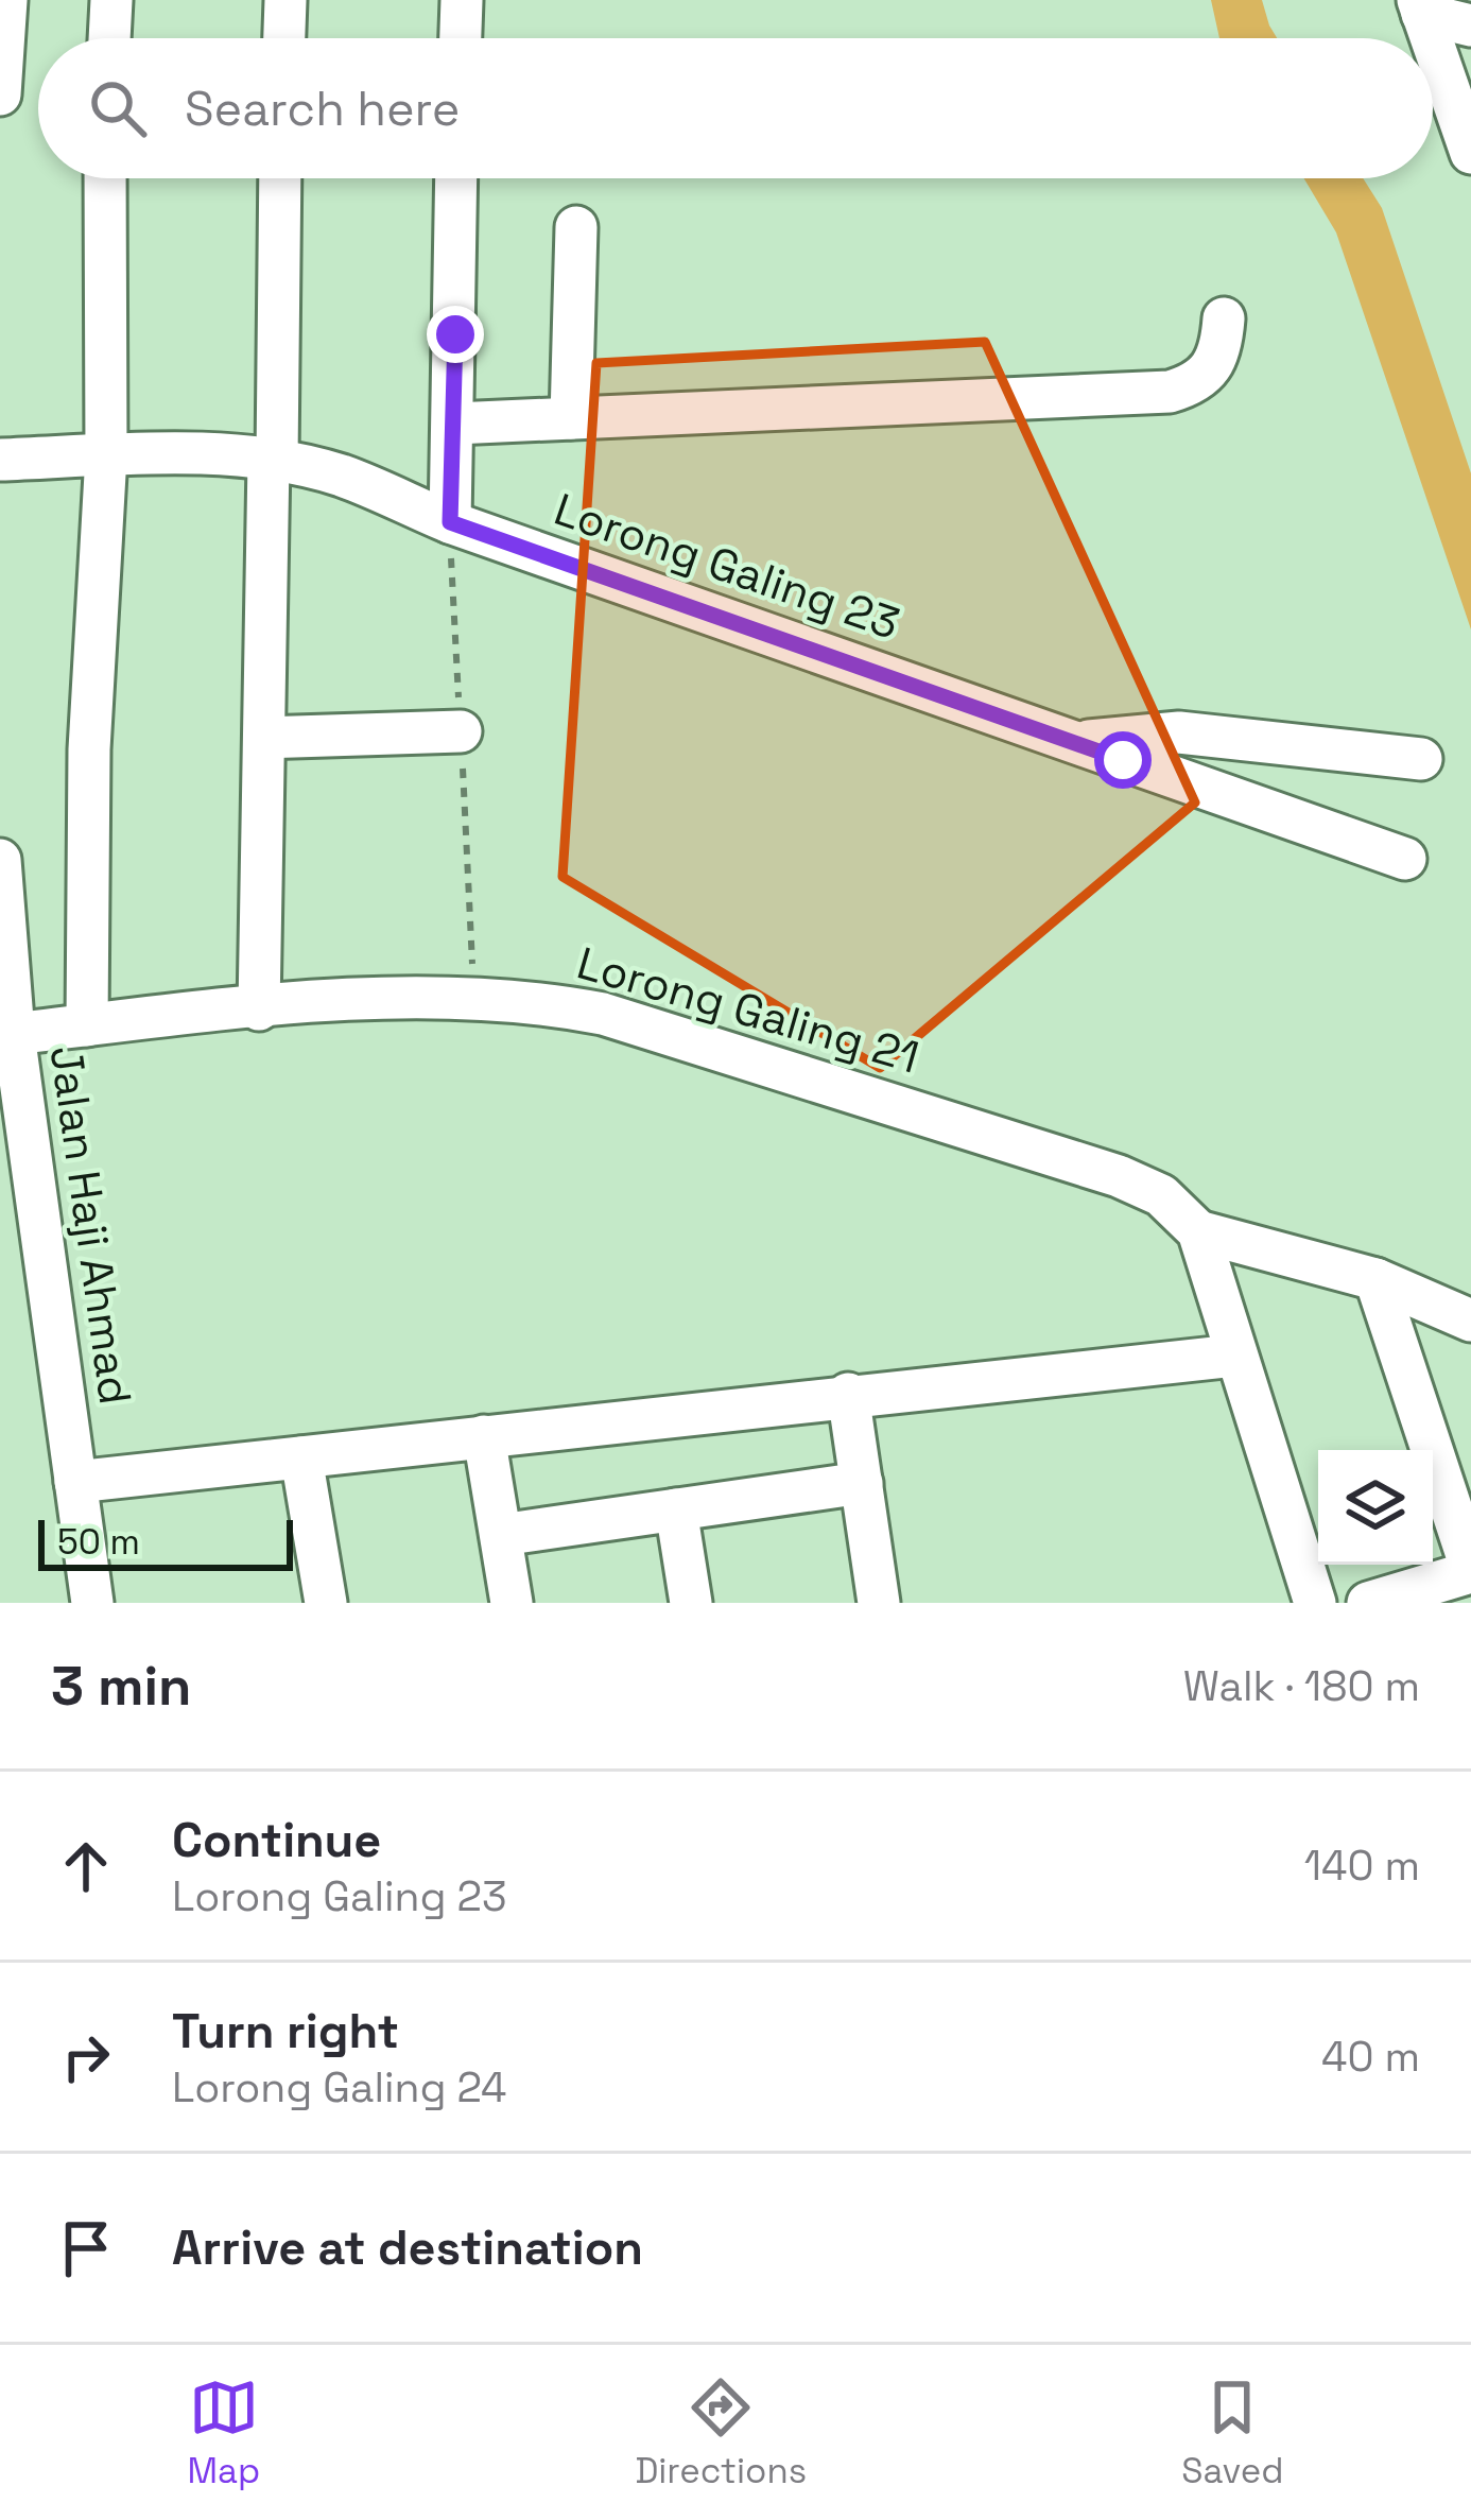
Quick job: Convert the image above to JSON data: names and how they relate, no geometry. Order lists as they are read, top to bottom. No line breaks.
{"streets":{"street":["Lorong Galing 23","Lorong Galing 21","Jalan Haji Ahmad"]},"crossings":[["Lorong Galing 21","Jalan Haji Ahmad"]],"scale_bar":"50 m","page":{"search":"Search here","scale":"50 m","heading":["3 min","Walk · 180 m"],"list":[["Continue","Lorong Galing 23","140 m"],["Turn right","Lorong Galing 24","40 m"],"Arrive at destination"],"nav":["Map","Directions","Saved"]}}
